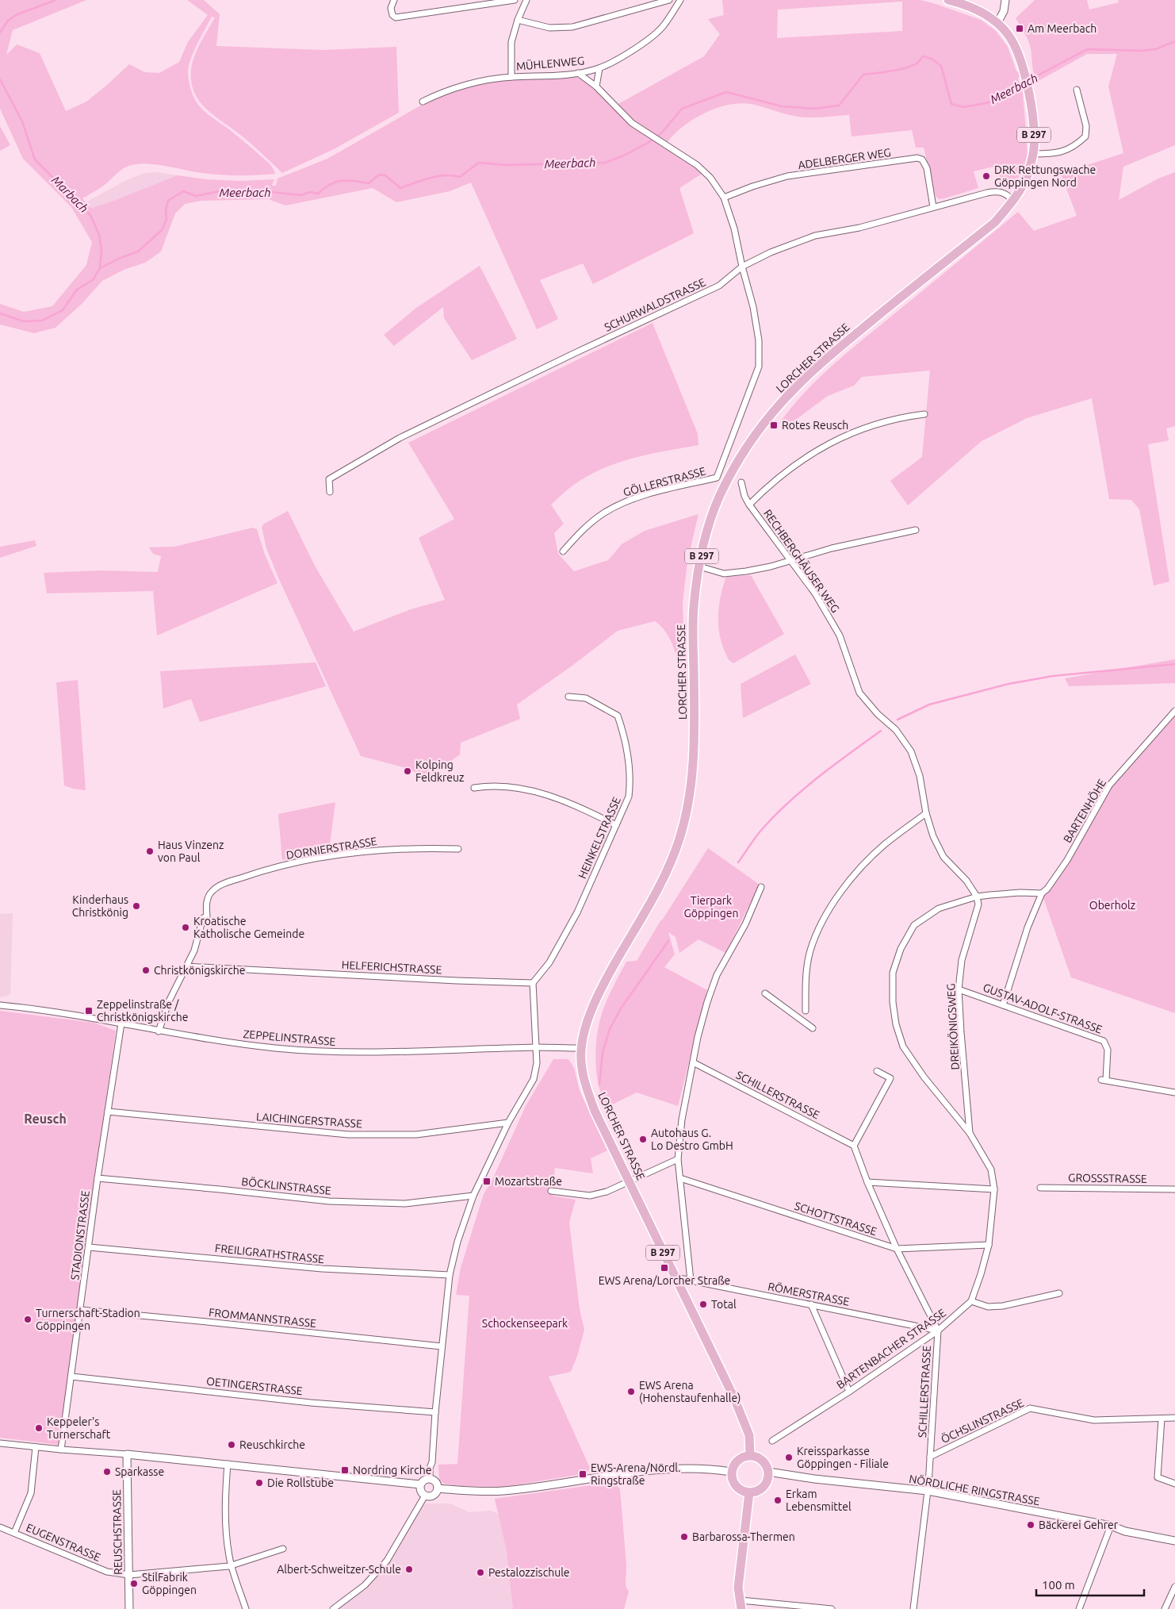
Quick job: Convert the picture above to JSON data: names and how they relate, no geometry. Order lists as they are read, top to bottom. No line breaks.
{"streets":{"main road":["B 297","LORCHER STRASSE"],"street":["MÜHLENWEG","ADELBERGER WEG","SCHURWALDSTRASSE","GÖLLERSTRASSE","RECHBERGHÄUSER WEG","BARTENHÖHE","HEINKELSTRASSE","DORNIERSTRASSE","HELFERICHSTRASSE","GUSTAV-ADOLF-STRASSE","DREIKÖNIGSWEG","ZEPPELINSTRASSE","SCHILLERSTRASSE","LAICHINGERSTRASSE","GROSSSTRASSE","BÖCKLINSTRASSE","SCHOTTSTRASSE","STADIONSTRASSE","FREILIGRATHSTRASSE","RÖMERSTRASSE","FROMMANNSTRASSE","BARTENBACHER STRASSE","OETINGERSTRASSE","ÖCHSLINSTRASSE","NÖRDLICHE RINGSTRASSE","REUSCHSTRASSE","EUGENSTRASSE"]},"crossings":[["ADELBERGER WEG","SCHURWALDSTRASSE"],["SCHURWALDSTRASSE","LORCHER STRASSE"],["SCHURWALDSTRASSE","GÖLLERSTRASSE"],["LORCHER STRASSE","ZEPPELINSTRASSE"],["LORCHER STRASSE","RÖMERSTRASSE"],["LORCHER STRASSE","NÖRDLICHE RINGSTRASSE"],["RECHBERGHÄUSER WEG","DREIKÖNIGSWEG"],["RECHBERGHÄUSER WEG","BARTENBACHER STRASSE"],["BARTENHÖHE","BARTENBACHER STRASSE"],["HEINKELSTRASSE","HELFERICHSTRASSE"],["DORNIERSTRASSE","HELFERICHSTRASSE"],["GUSTAV-ADOLF-STRASSE","DREIKÖNIGSWEG"],["DREIKÖNIGSWEG","BARTENBACHER STRASSE"],["ZEPPELINSTRASSE","STADIONSTRASSE"],["SCHILLERSTRASSE","SCHOTTSTRASSE"],["SCHILLERSTRASSE","RÖMERSTRASSE"],["SCHILLERSTRASSE","BARTENBACHER STRASSE"],["SCHILLERSTRASSE","ÖCHSLINSTRASSE"],["SCHILLERSTRASSE","NÖRDLICHE RINGSTRASSE"],["LAICHINGERSTRASSE","STADIONSTRASSE"],["BÖCKLINSTRASSE","STADIONSTRASSE"],["SCHOTTSTRASSE","BARTENBACHER STRASSE"],["STADIONSTRASSE","FREILIGRATHSTRASSE"],["STADIONSTRASSE","FROMMANNSTRASSE"],["STADIONSTRASSE","OETINGERSTRASSE"],["RÖMERSTRASSE","BARTENBACHER STRASSE"],["REUSCHSTRASSE","EUGENSTRASSE"]],"districts":["Reusch"],"water":["Meerbach","Marbach"],"parks":["Tierpark Göppingen","Oberholz","Schockenseepark"],"places":{"transit":["Am Meerbach","Rotes Reusch","Zeppelinstraße / Christkönigskirche","Mozartstraße","EWS Arena/Lorcher Straße","Nordring Kirche","EWS-Arena/Nördl. Ringstraße"],"other":["DRK Rettungswache Göppingen Nord","Kolping Feldkreuz","Haus Vinzenz von Paul","Kinderhaus Christkönig","Kroatische Katholische Gemeinde","Christkönigskirche","Autohaus G. Lo Destro GmbH","Total","Turnerschaft-Stadion Göppingen","EWS Arena (Hohenstaufenhalle)","Keppeler's Turnerschaft","Reuschkirche","Kreissparkasse Göppingen - Filiale","Sparkasse","Die Rollstube","Erkam Lebensmittel","Bäckerei Gehrer","Barbarossa-Thermen","Albert-Schweitzer-Schule","Pestalozzischule","StilFabrik Göppingen"]},"scale_bar":"100 m"}
